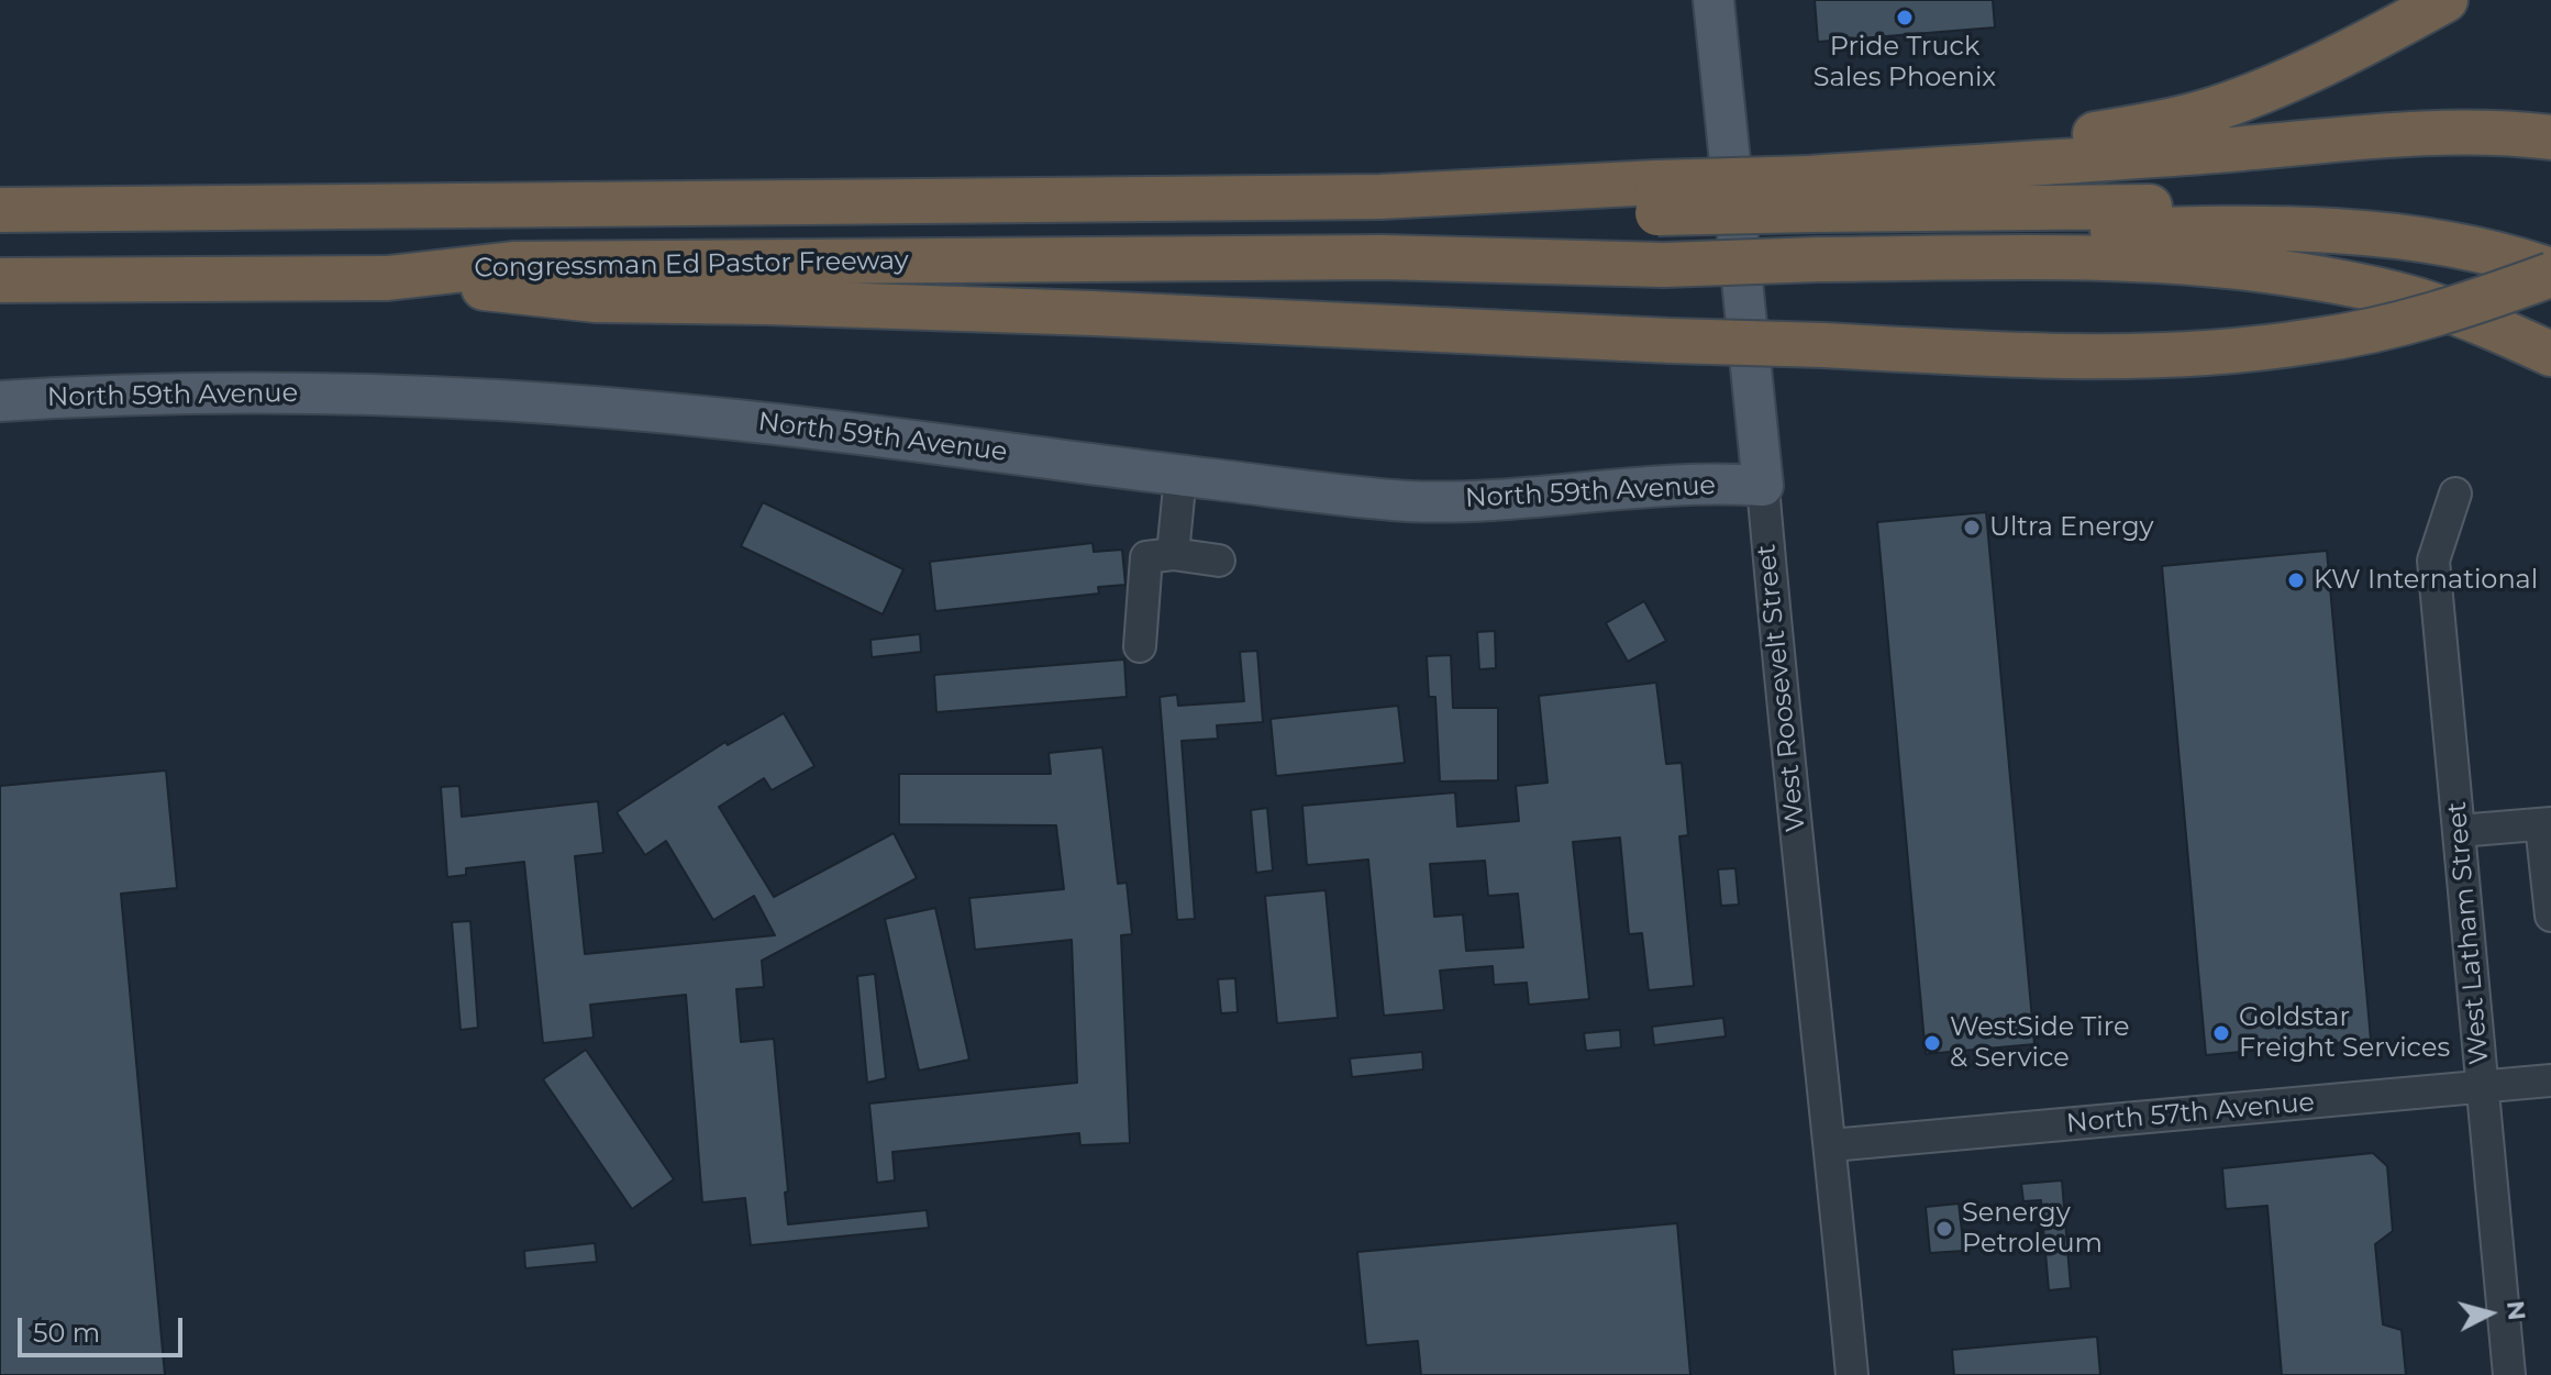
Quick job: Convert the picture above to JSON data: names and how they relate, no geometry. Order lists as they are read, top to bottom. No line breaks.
{"streets":{"highway":["Congressman Ed Pastor Freeway"],"main road":["North 59th Avenue","West Roosevelt Street"],"street":["West Latham Street","North 57th Avenue"]},"crossings":[["North 59th Avenue","West Roosevelt Street"],["West Roosevelt Street","North 57th Avenue"],["West Latham Street","North 57th Avenue"]],"places":["Pride Truck Sales Phoenix","Ultra Energy","KW International","Goldstar Freight Services","WestSide Tire & Service","Senergy Petroleum"],"scale_bar":"50 m","north":"right"}
